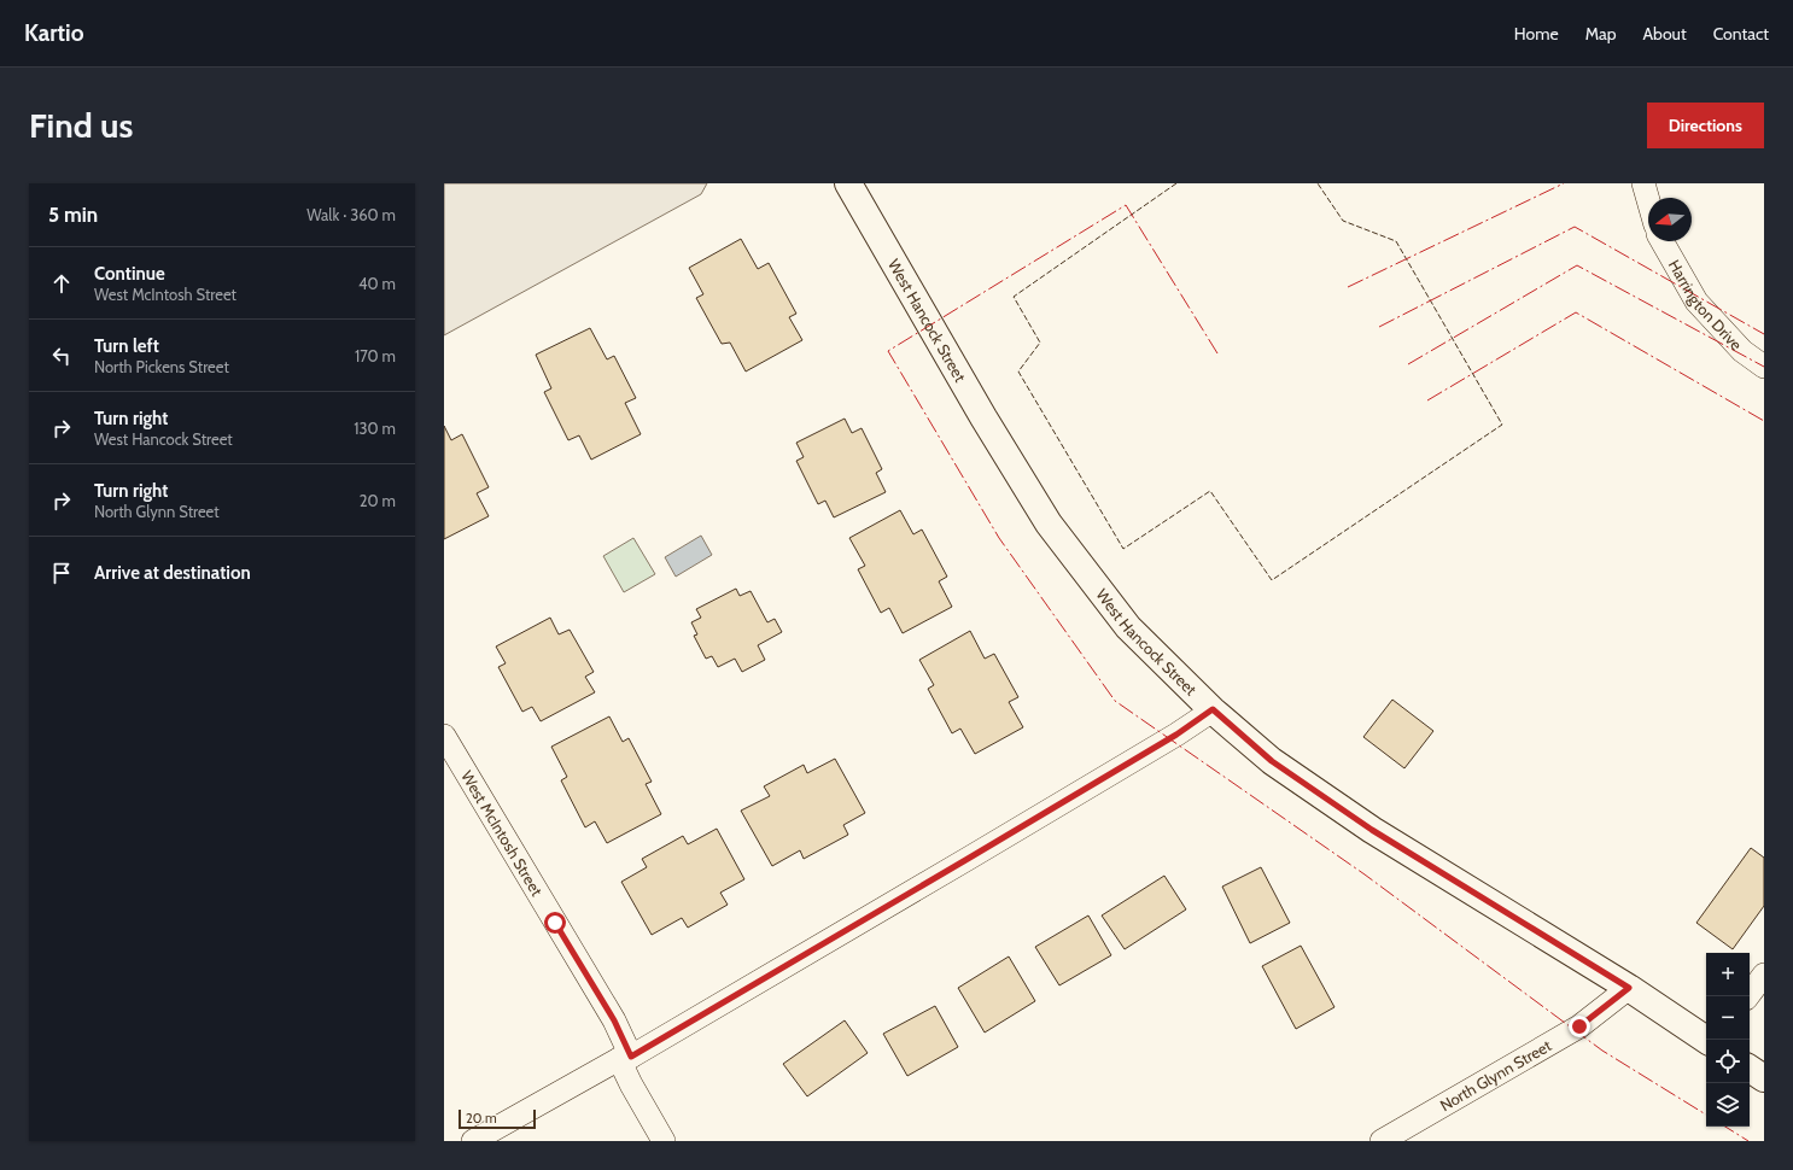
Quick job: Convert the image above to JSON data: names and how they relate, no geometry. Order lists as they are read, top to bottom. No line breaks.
{"streets":{"main road":["West Hancock Street"],"street":["Harrington Drive","West McIntosh Street","North Glynn Street"]},"crossings":[["West Hancock Street","North Glynn Street"]],"scale_bar":"20 m","north":"left","page":{"header":"Kartio","nav":["Home","Map","About","Contact"],"buttons":"Directions","title":"Find us","heading":["5 min","Walk · 360 m"],"list":[["Continue","West McIntosh Street","40 m"],["Turn left","North Pickens Street","170 m"],["Turn right","West Hancock Street","130 m"],["Turn right","North Glynn Street","20 m"],"Arrive at destination"],"map_buttons":["+","−"],"scale":"20 m"}}
